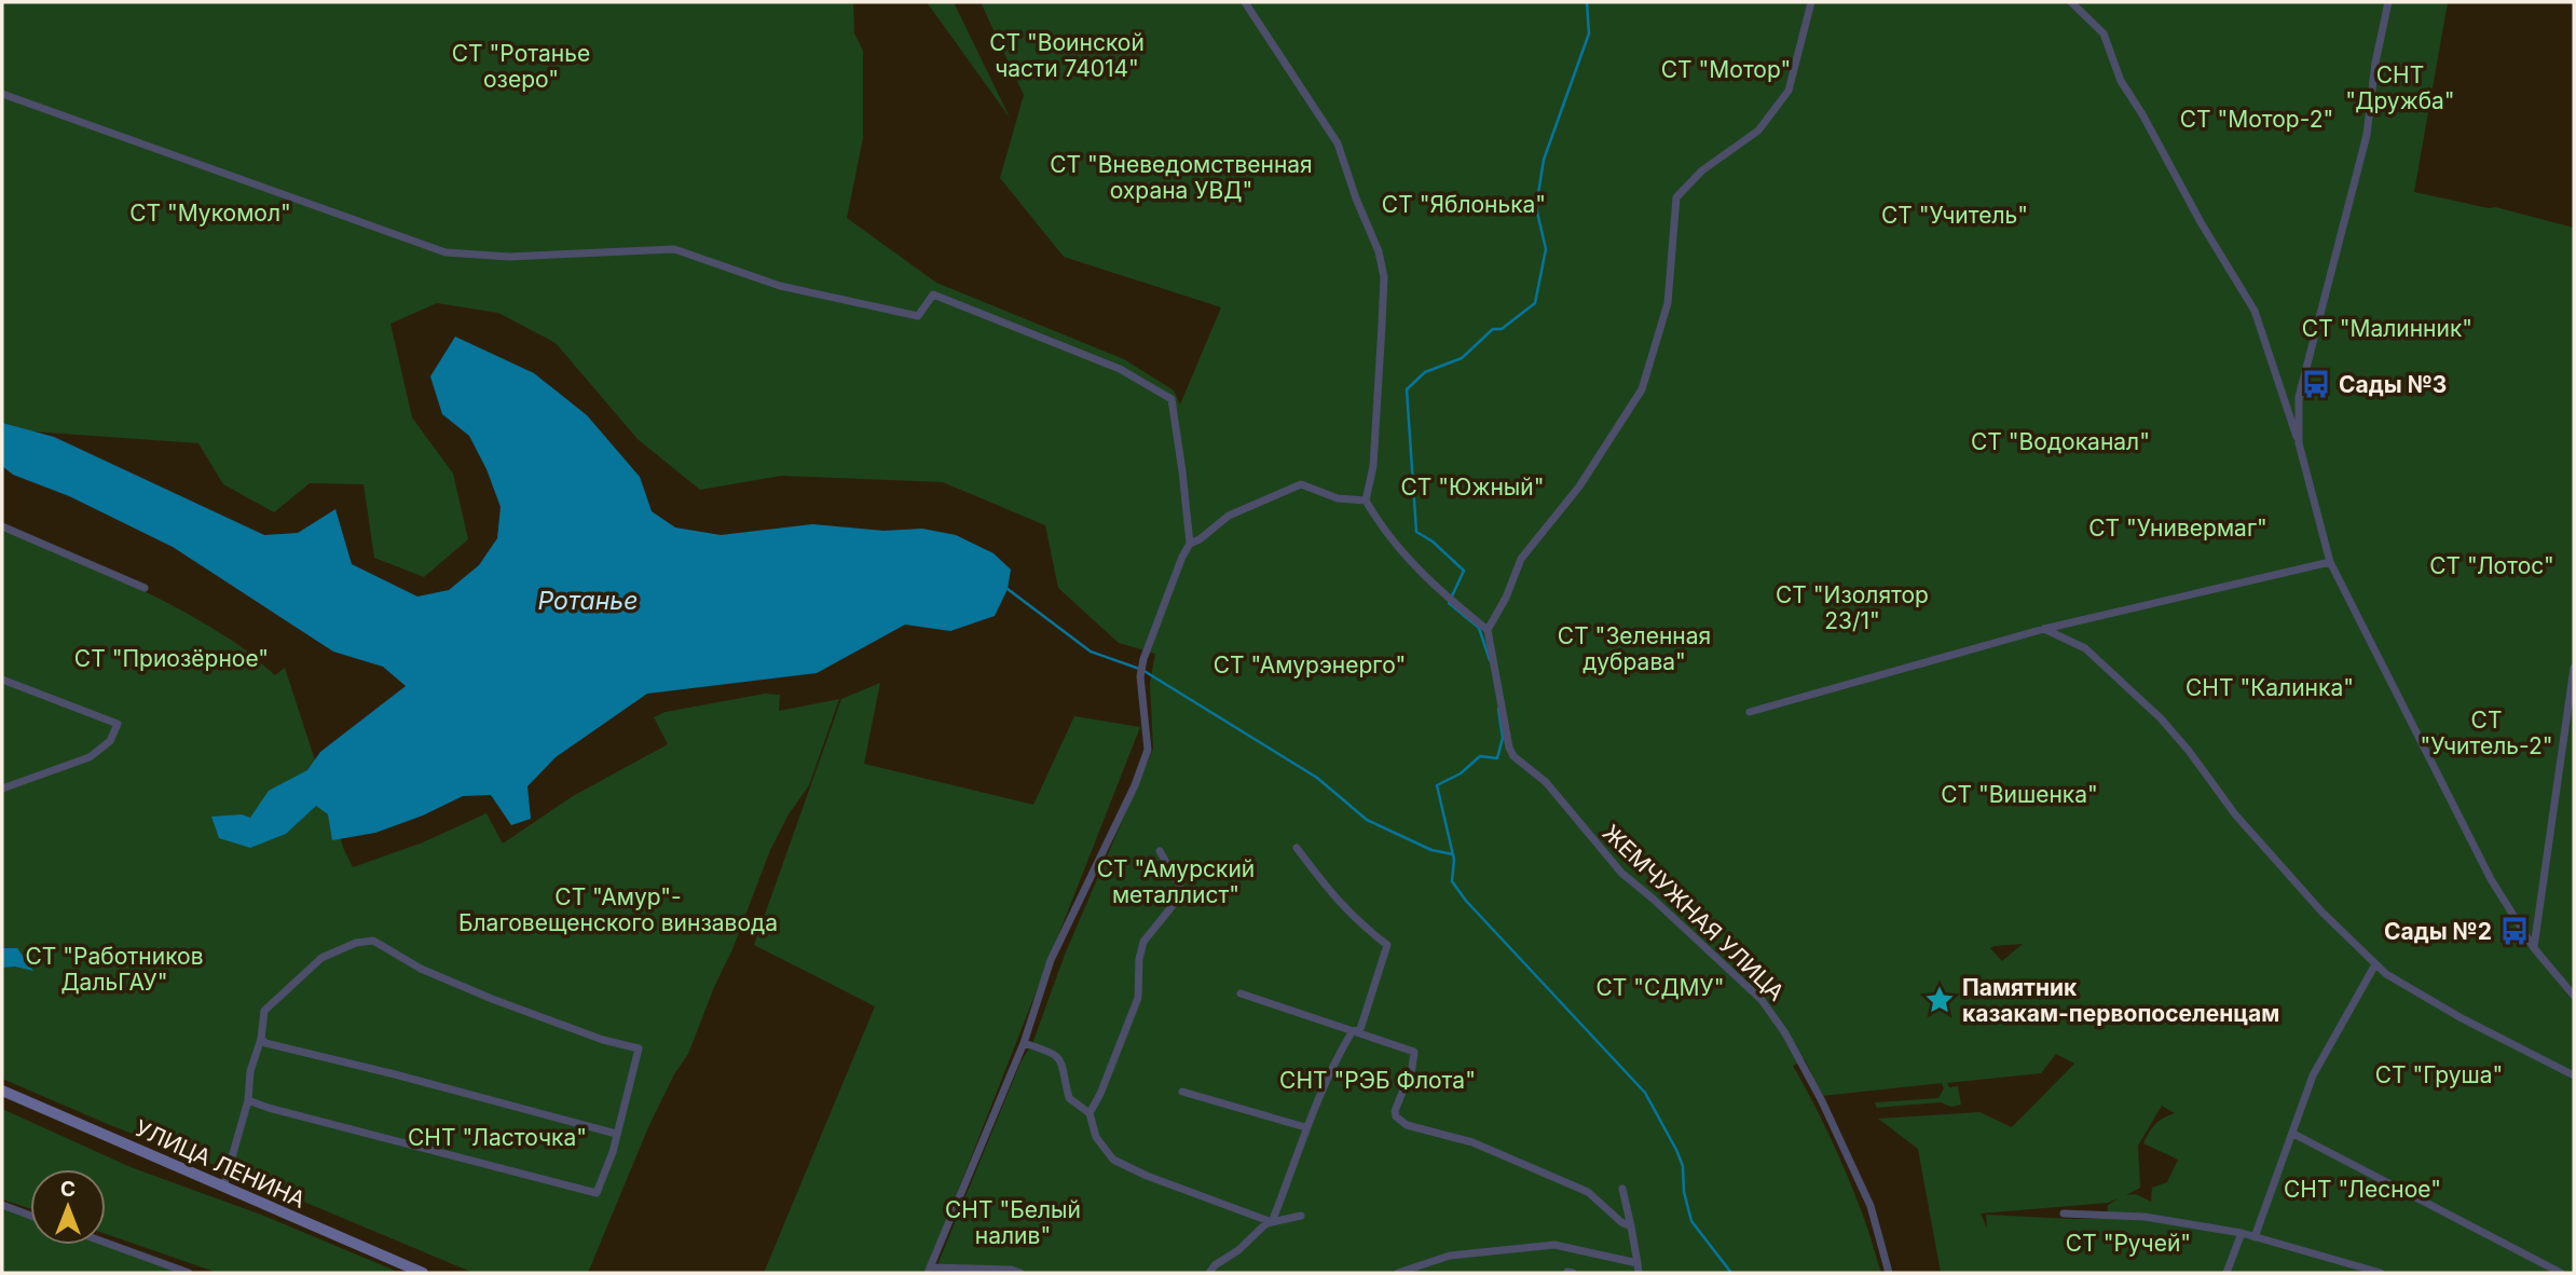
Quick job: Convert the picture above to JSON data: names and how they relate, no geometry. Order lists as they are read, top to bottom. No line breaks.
{"streets":{"street":["ЖЕМЧУЖНАЯ УЛИЦА","УЛИЦА ЛЕНИНА"]},"water":["Ротанье"],"parks":["СТ \"Воинской части 74014\"","СТ \"Ротанье озеро\"","СТ \"Мотор\"","СНТ \"Дружба\"","СТ \"Мотор-2\"","СТ \"Вневедомственная охрана УВД\"","СТ \"Яблонька\"","СТ \"Мукомол\"","СТ \"Учитель\"","СТ \"Малинник\"","СТ \"Водоканал\"","СТ \"Южный\"","СТ \"Универмаг\"","СТ \"Лотос\"","СТ \"Изолятор 23/1\"","СТ \"Зеленная дубрава\"","СТ \"Приозёрное\"","СТ \"Амурэнерго\"","СНТ \"Калинка\"","СТ \"Учитель-2\"","СТ \"Вишенка\"","СТ \"Амурский металлист\"","СТ \"Амур\"- Благовещенского винзавода","СТ \"Работников ДальГАУ\"","СТ \"СДМУ\"","СТ \"Груша\"","СНТ \"РЭБ Флота\"","СНТ \"Ласточка\"","СНТ \"Лесное\"","СНТ \"Белый налив\"","СТ \"Ручей\""],"places":{"bus stop":["Сады №3","Сады №2"],"place":["Памятник казакам-первопоселенцам"]},"north":"top"}
